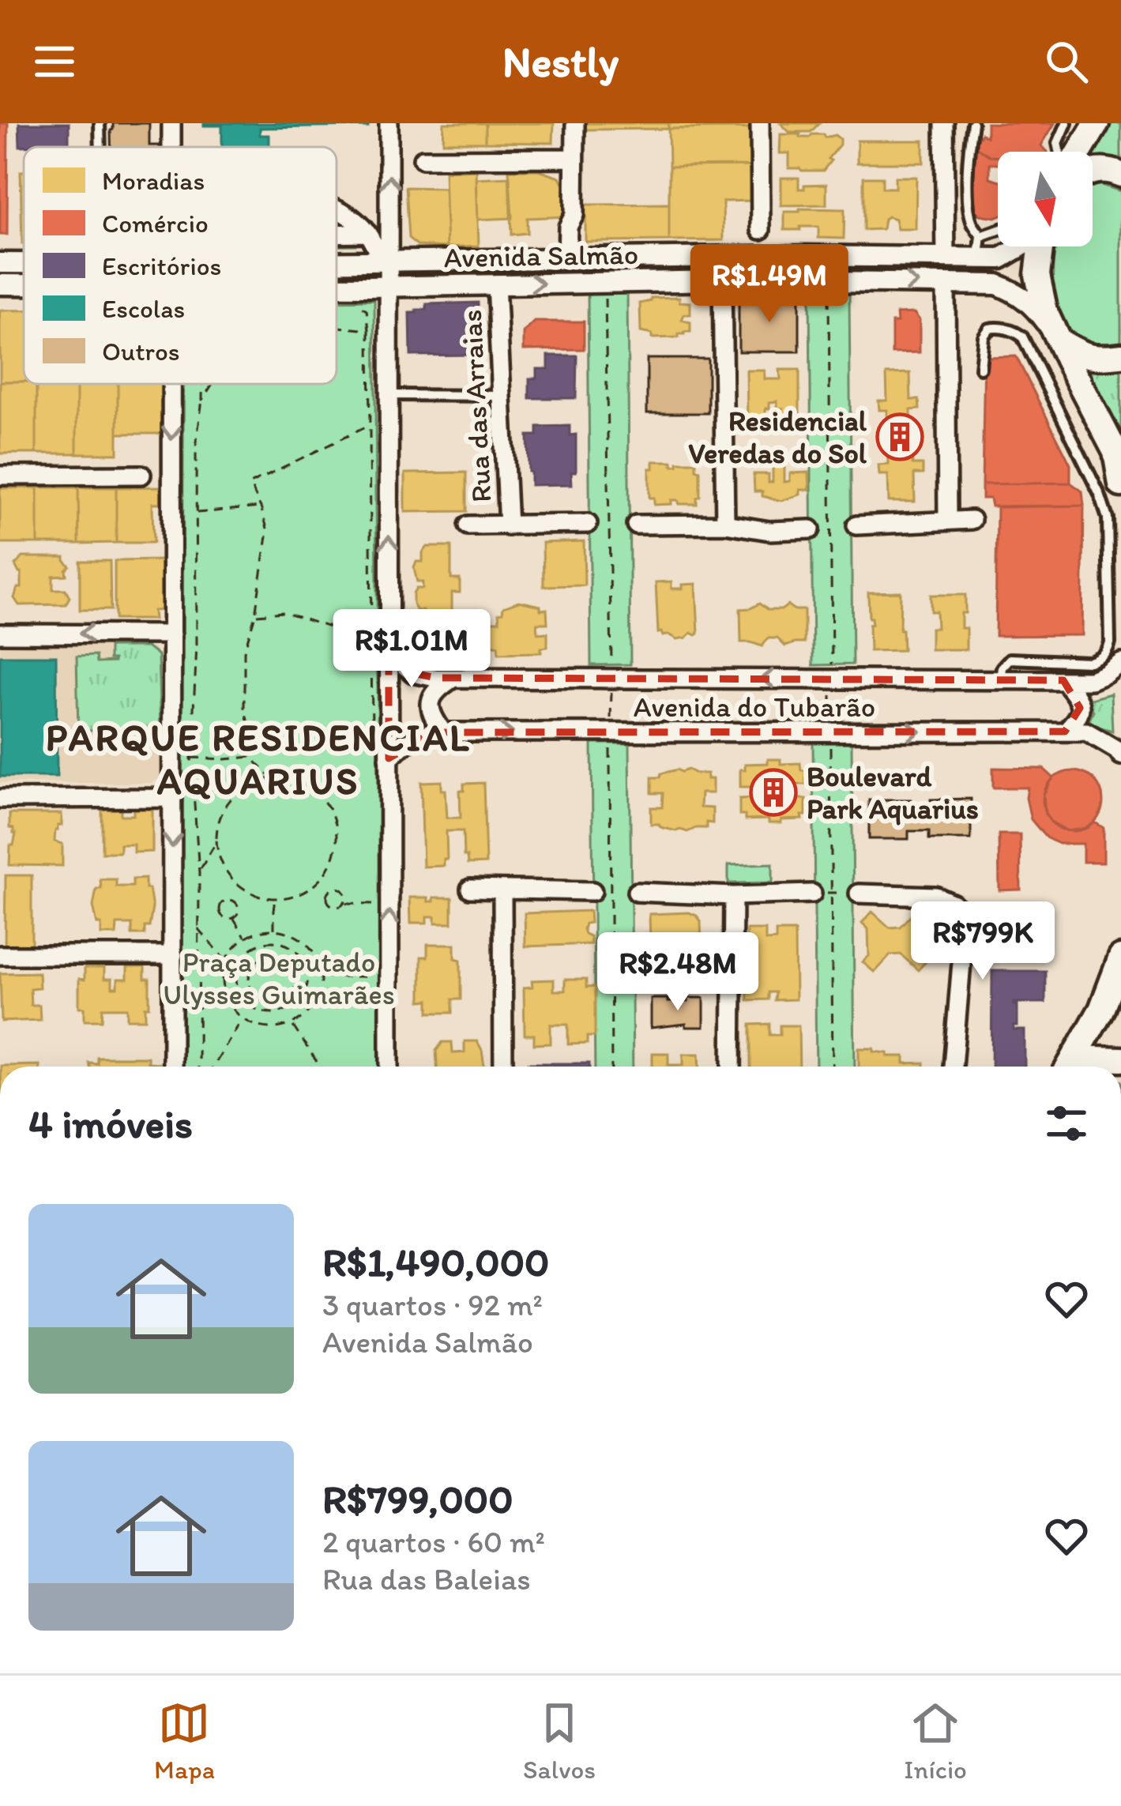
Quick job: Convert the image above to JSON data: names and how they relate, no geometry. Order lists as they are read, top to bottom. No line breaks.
{"streets":{"street":["Avenida Salmão","Rua das Arraias","Avenida do Tubarão"]},"crossings":[["Avenida Salmão","Rua das Arraias"]],"districts":["PARQUE RESIDENCIAL AQUARIUS"],"parks":["Praça Deputado Ulysses Guimarães"],"places":{"building":["Residencial Veredas do Sol","Boulevard Park Aquarius"]},"legend":["Moradias","Comércio","Escritórios","Escolas","Outros"],"north":"bottom","page":{"header":"Nestly","price":["R$1.49M","R$1.01M","R$799K","R$2.48M"],"heading":"4 imóveis","list":[{"name":"R$1,490,000","note":"3 quartos · 92 m² · Avenida Salmão"},{"name":"R$799,000","note":"2 quartos · 60 m² · Rua das Baleias"}],"tabs":["Mapa","Salvos","Início"]}}
